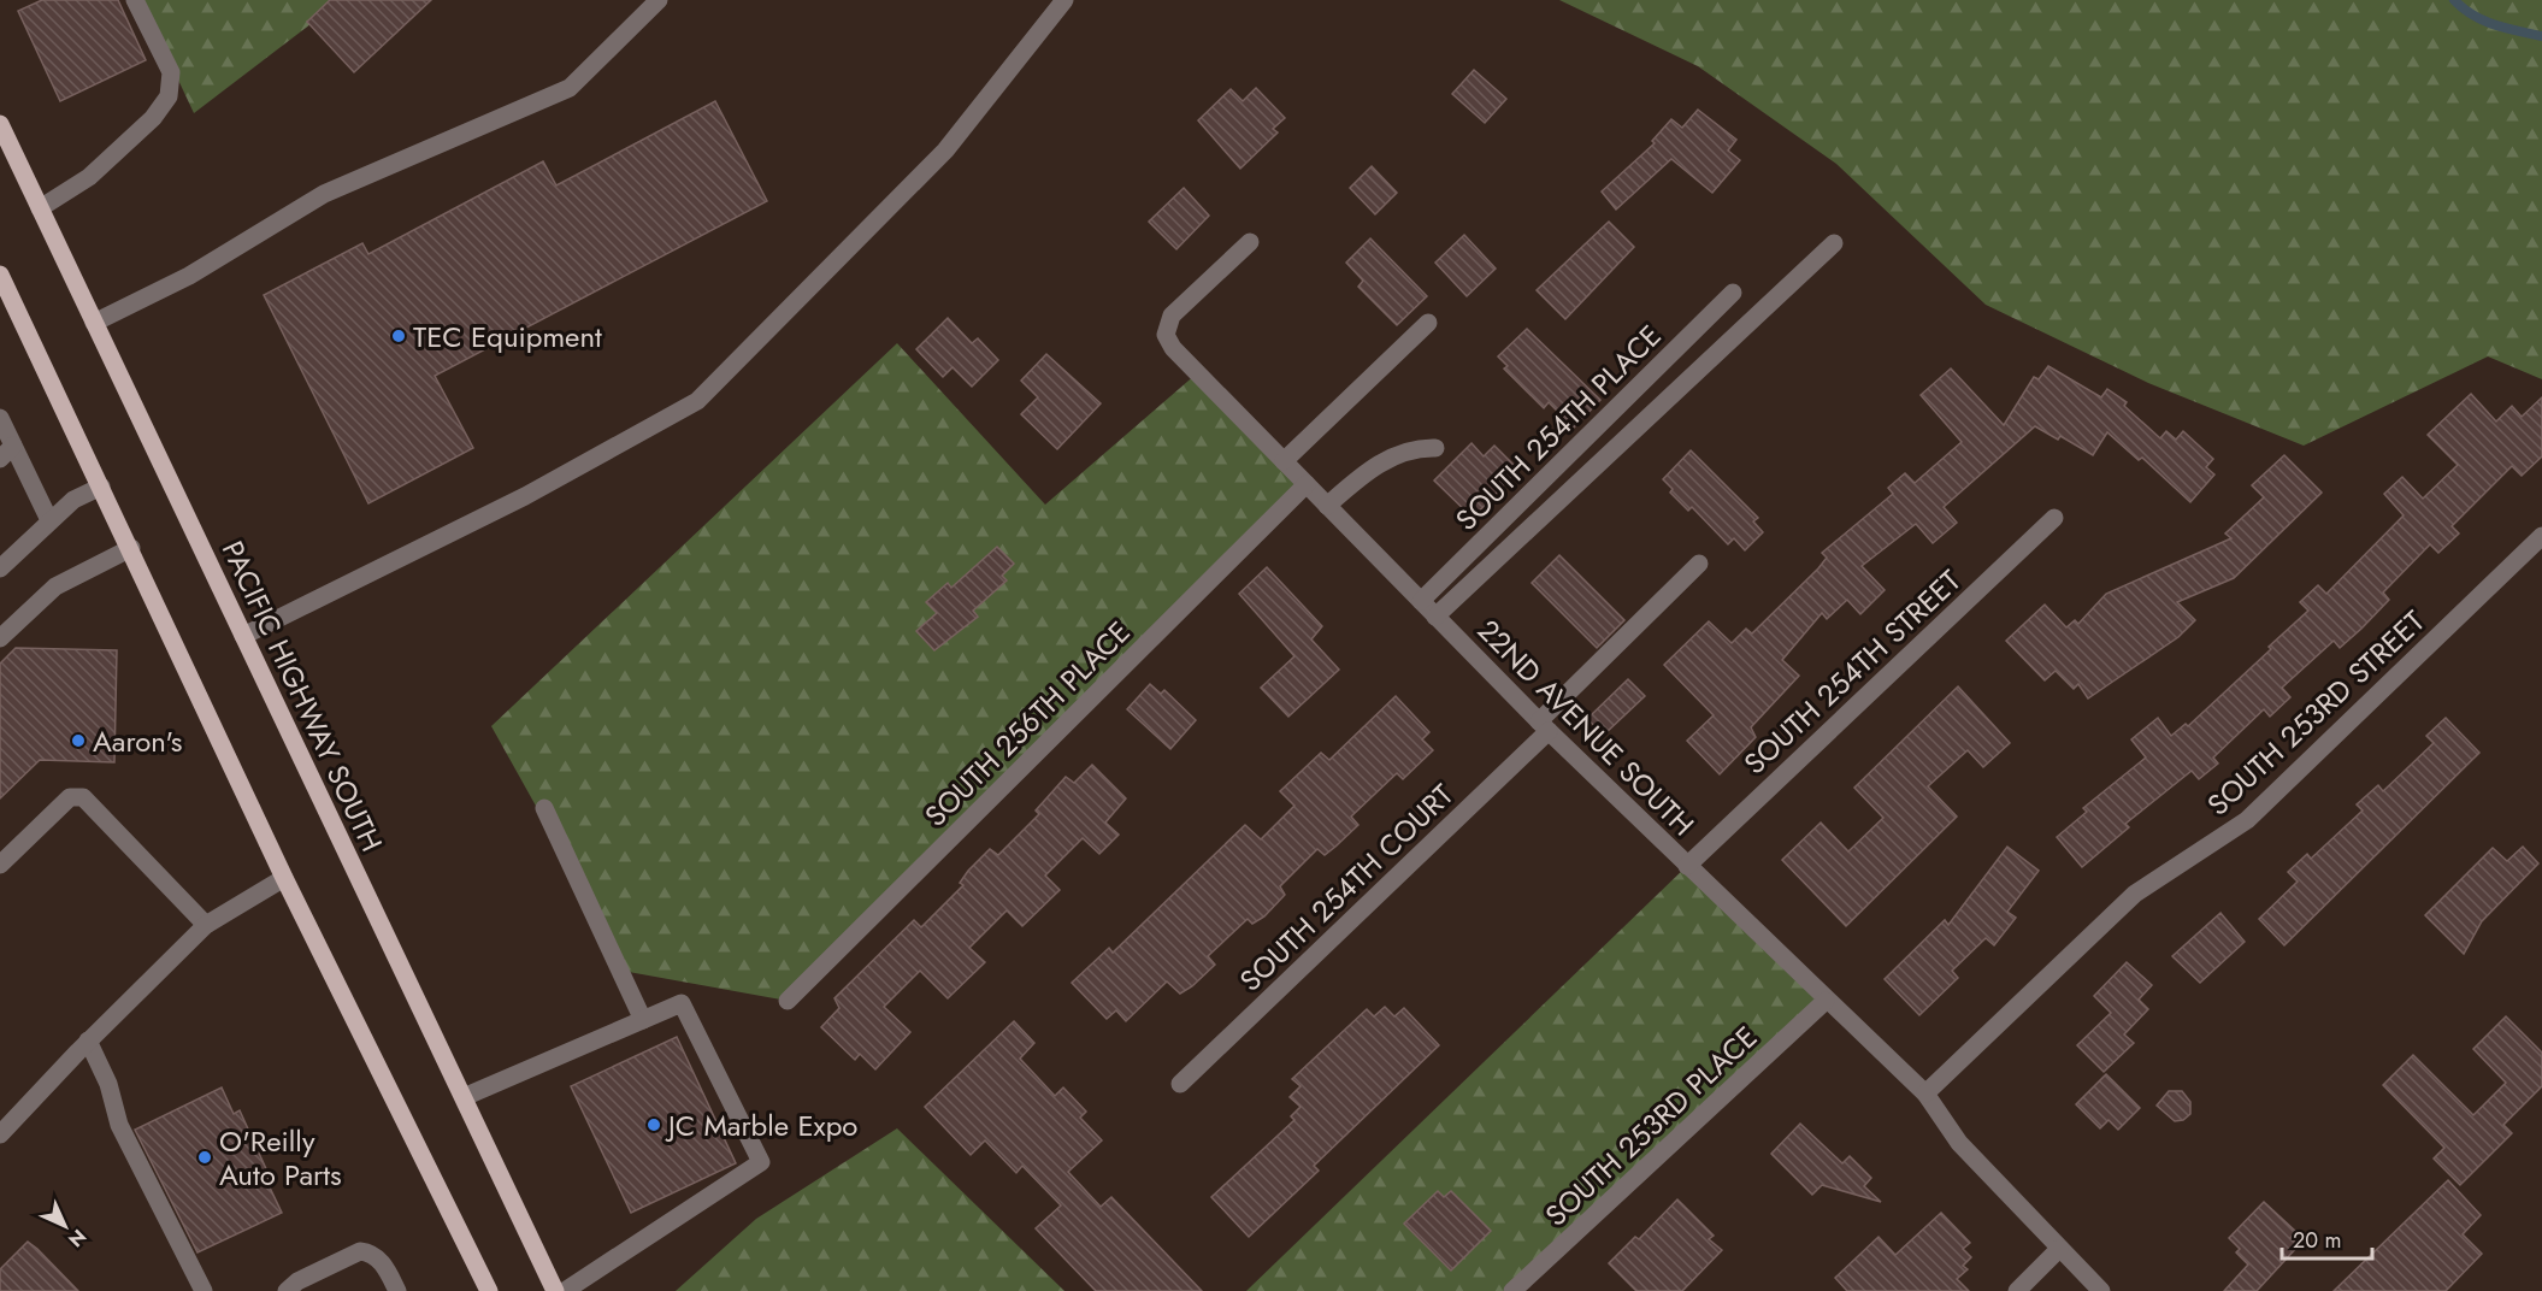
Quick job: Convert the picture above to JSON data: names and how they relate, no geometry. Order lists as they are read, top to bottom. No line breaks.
{"streets":{"main road":["PACIFIC HIGHWAY SOUTH"],"street":["SOUTH 254TH PLACE","SOUTH 254TH STREET","SOUTH 253RD STREET","SOUTH 256TH PLACE","22ND AVENUE SOUTH","SOUTH 254TH COURT","SOUTH 253RD PLACE"]},"crossings":[["SOUTH 254TH PLACE","22ND AVENUE SOUTH"],["SOUTH 254TH STREET","22ND AVENUE SOUTH"],["SOUTH 253RD STREET","22ND AVENUE SOUTH"],["SOUTH 256TH PLACE","22ND AVENUE SOUTH"],["22ND AVENUE SOUTH","SOUTH 254TH COURT"],["22ND AVENUE SOUTH","SOUTH 253RD PLACE"]],"places":["TEC Equipment","Aaron's","JC Marble Expo","O'Reilly Auto Parts"],"scale_bar":"20 m","north":"bottom right"}
